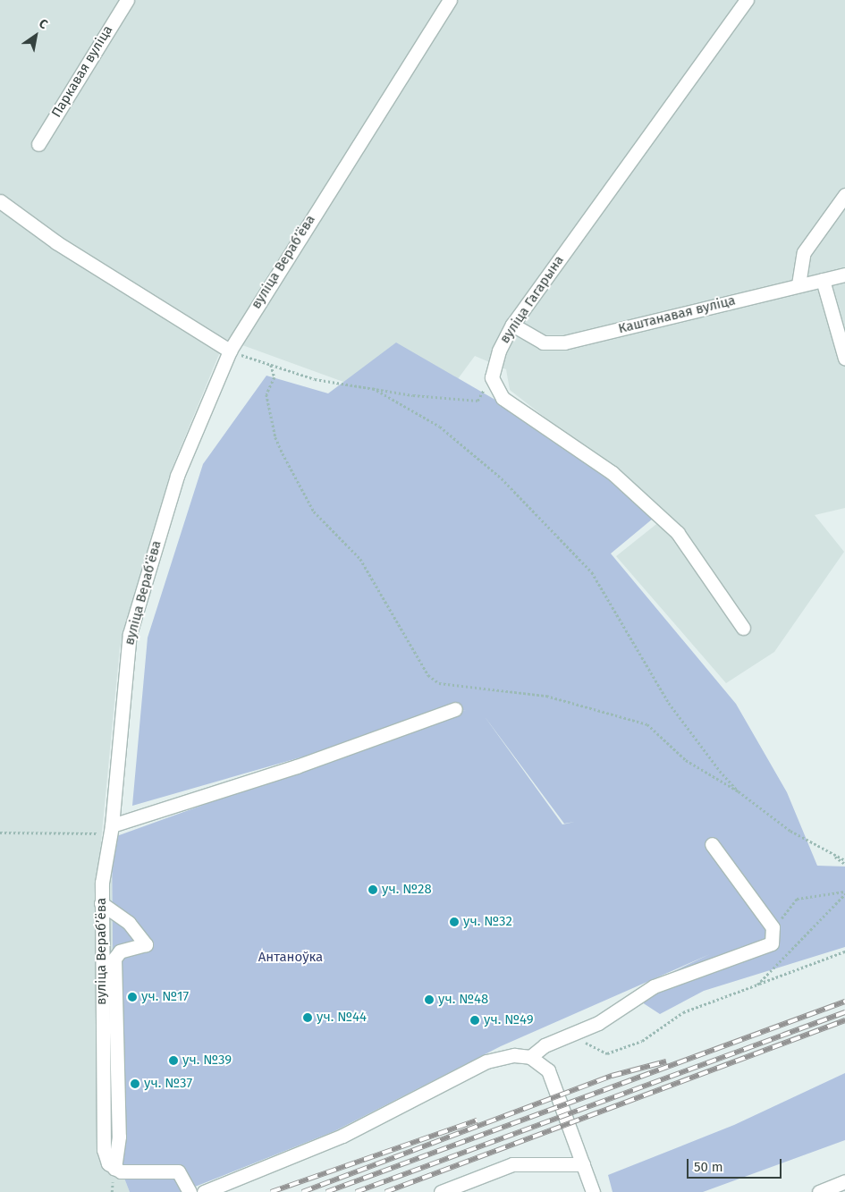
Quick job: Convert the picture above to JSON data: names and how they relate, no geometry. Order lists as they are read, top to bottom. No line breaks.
{"streets":{"street":["Паркавая вуліца","вуліца Верабʼёва","вуліца Гагарына","Каштанавая вуліца"]},"crossings":[["вуліца Гагарына","Каштанавая вуліца"]],"parks":["Антаноўка"],"places":["уч. №28","уч. №32","уч. №17","уч. №48","уч. №44","уч. №49","уч. №39","уч. №37"],"scale_bar":"50 m","north":"top right"}
